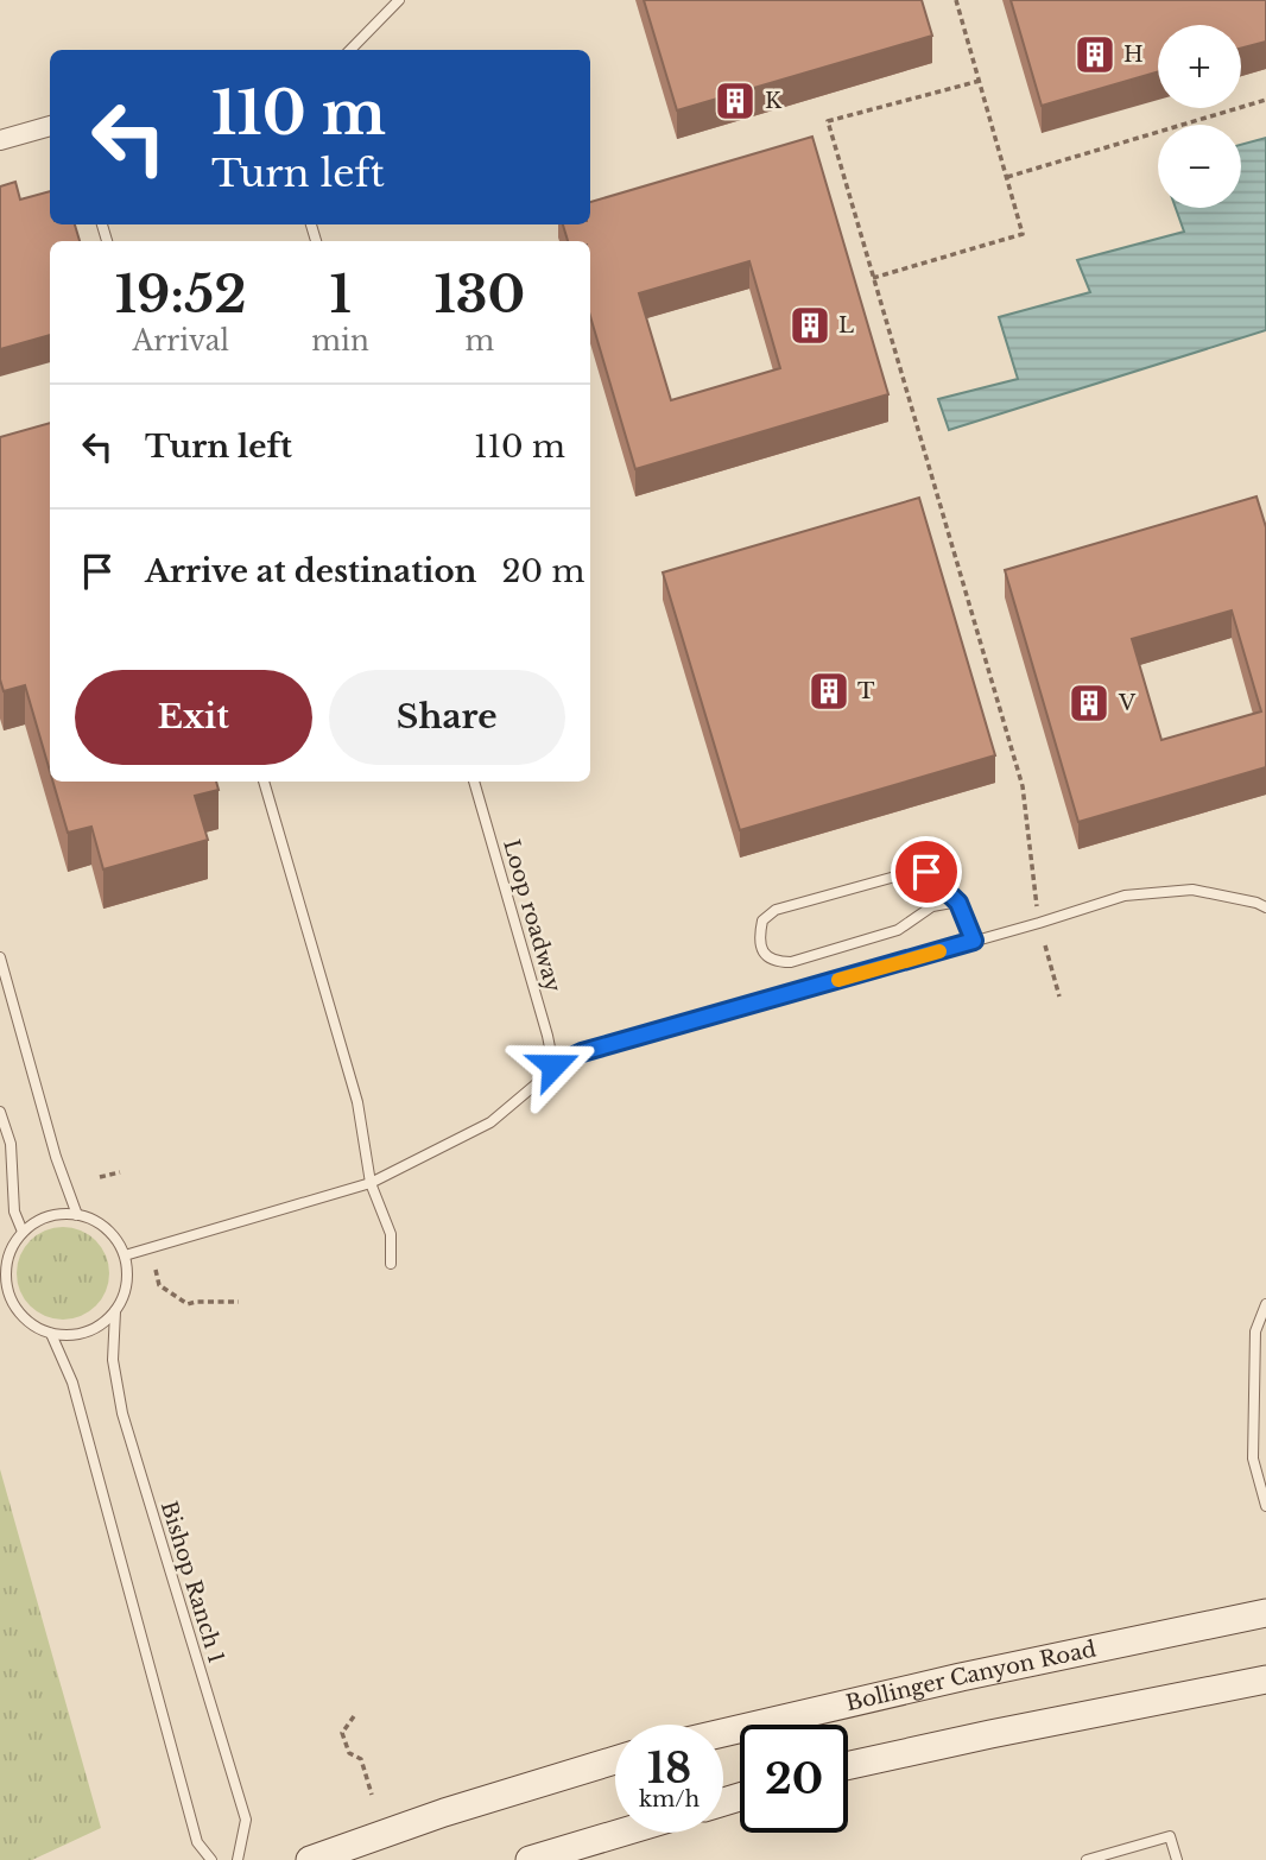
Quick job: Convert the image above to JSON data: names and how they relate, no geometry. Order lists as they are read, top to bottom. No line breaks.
{"streets":{"main road":["Bollinger Canyon Road"],"lane":["Loop roadway","Bishop Ranch 1"]},"places":{"building":["H","K","L","T","V"]},"page":{"map_buttons":["+","−"],"turn":["110 m","Turn left"],"eta":["19:52","Arrival","1","min","130","m"],"list":[{"name":"Turn left","value":"110 m"},{"name":"Arrive at destination","value":"20 m"}],"buttons":["Exit","Share"],"speed":"18 km/h","limit":"20"}}
